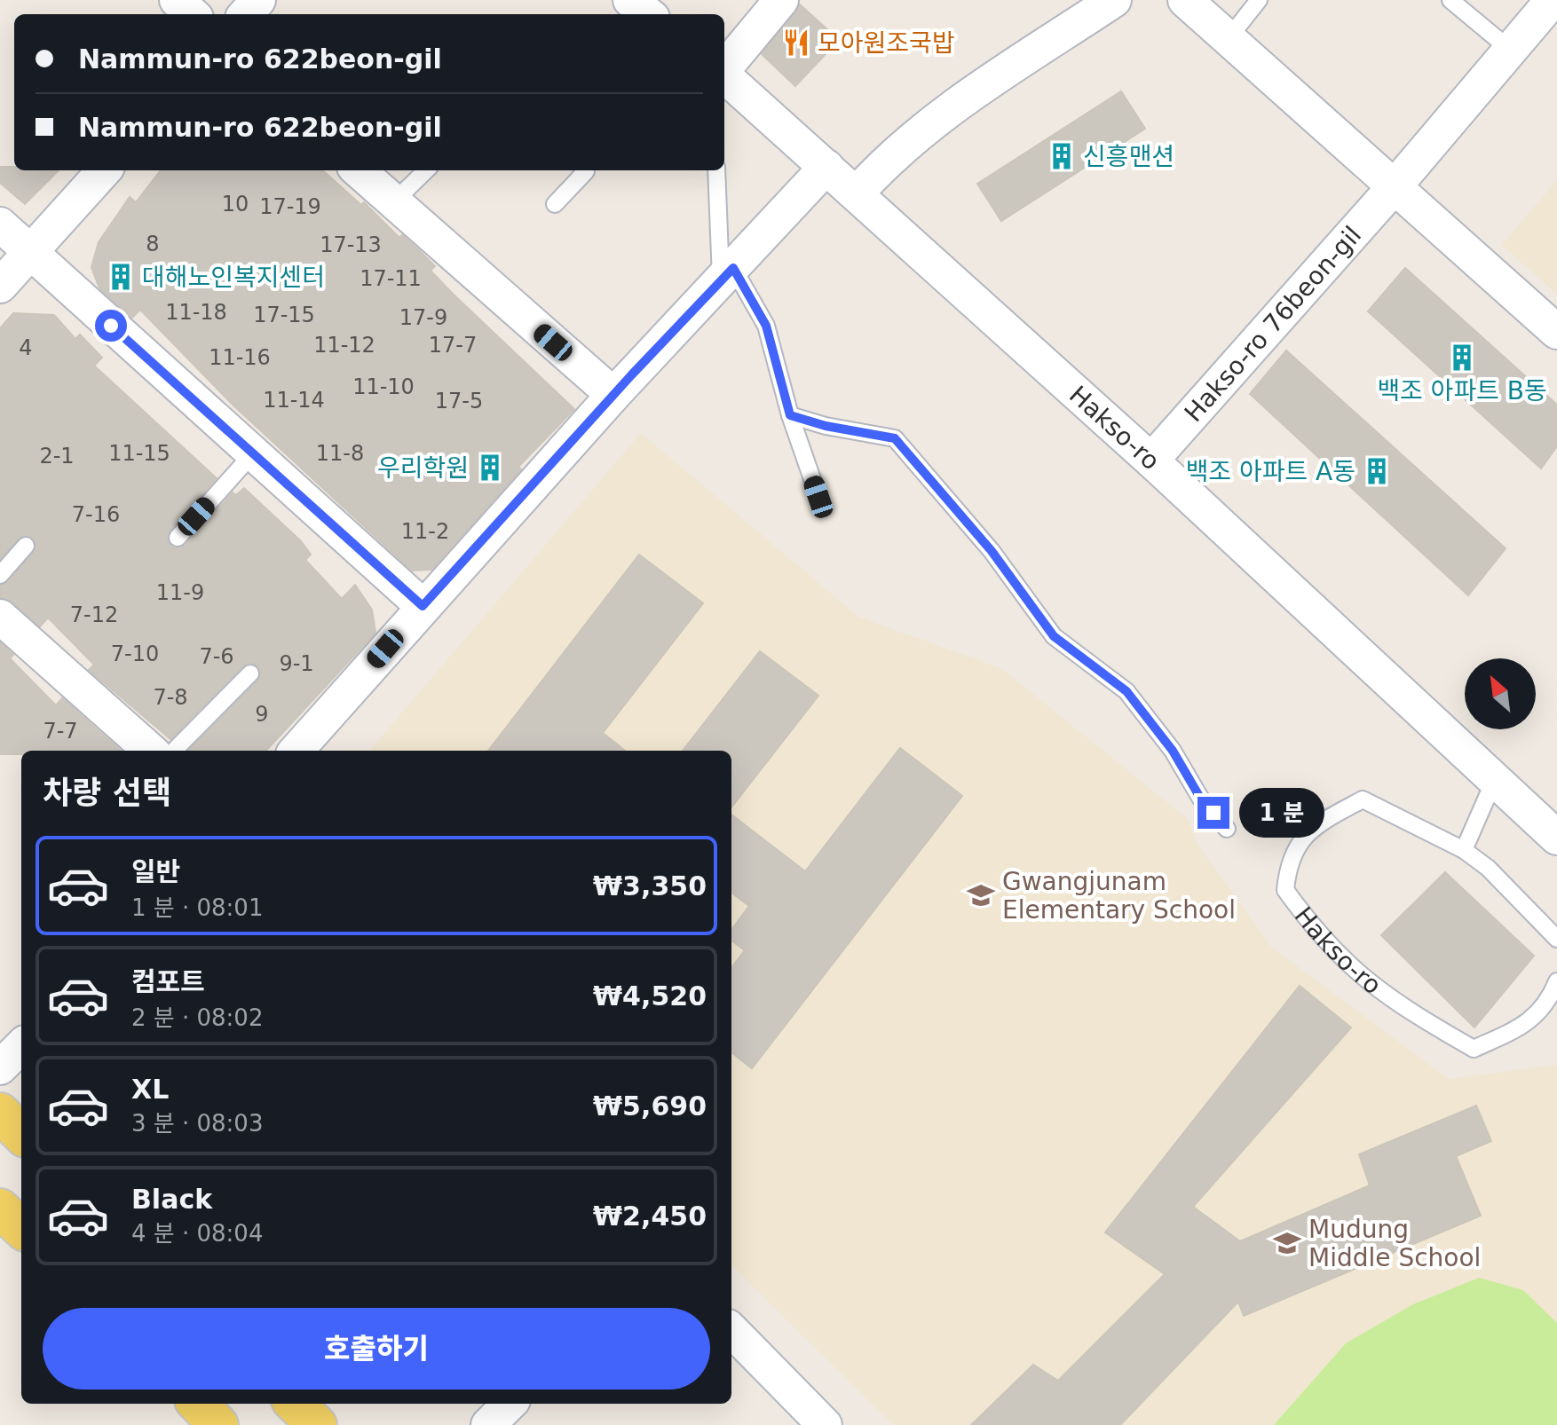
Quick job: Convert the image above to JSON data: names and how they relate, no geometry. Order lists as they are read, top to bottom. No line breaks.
{"streets":{"street":["Hakso-ro 76beon-gil","Hakso-ro"]},"crossings":[["Hakso-ro 76beon-gil","Hakso-ro"]],"places":{"restaurant":["모아원조국밥"],"building":["신흥맨션","대해노인복지센터","백조 아파트 B동","우리학원","백조 아파트 A동"],"school or university":["Gwangjunam Elementary School","Mudung Middle School"]},"house_numbers":["10","17-19","8","17-13","17-11","11-18","17-15","17-9","11-12","17-7","4","11-16","11-10","11-14","17-5","11-15","11-8","2-1","7-16","11-2","11-9","7-12","7-10","7-6","9-1","7-8","9","7-7"],"north":"top left","page":{"banner":["Nammun-ro 622beon-gil","Nammun-ro 622beon-gil"],"heading":"차량 선택","bubble":"1 분","list":[{"name":"일반","note":"1 분 · 08:01","value":"₩3,350"},{"name":"컴포트","note":"2 분 · 08:02","value":"₩4,520"},{"name":"XL","note":"3 분 · 08:03","value":"₩5,690"},{"name":"Black","note":"4 분 · 08:04","value":"₩2,450"}],"buttons":"호출하기"}}
